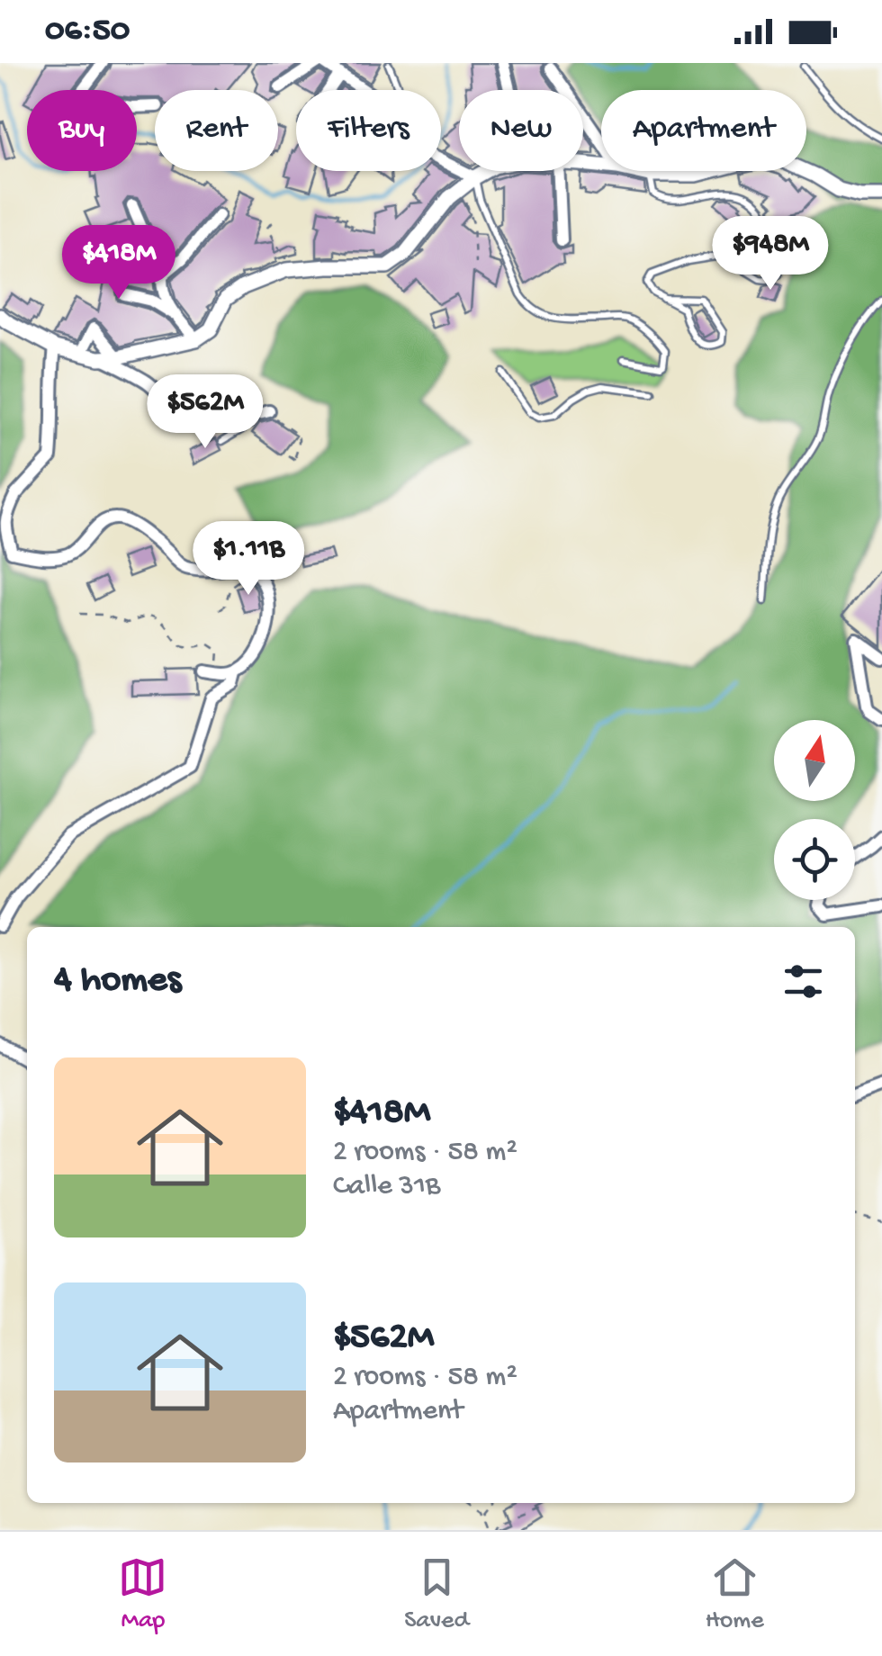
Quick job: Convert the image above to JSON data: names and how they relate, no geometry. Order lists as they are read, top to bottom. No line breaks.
{"north":"top","page":{"status":"06:50","chip":["Buy","Rent","Filters","New","Apartment"],"price":["$948M","$418M","$562M","$1.11B"],"heading":"4 homes","list":[{"name":"$418M","note":"2 rooms · 58 m² · Calle 31B"},{"name":"$562M","note":"2 rooms · 58 m² · Apartment"}],"tabs":["Map","Saved","Home"]}}
